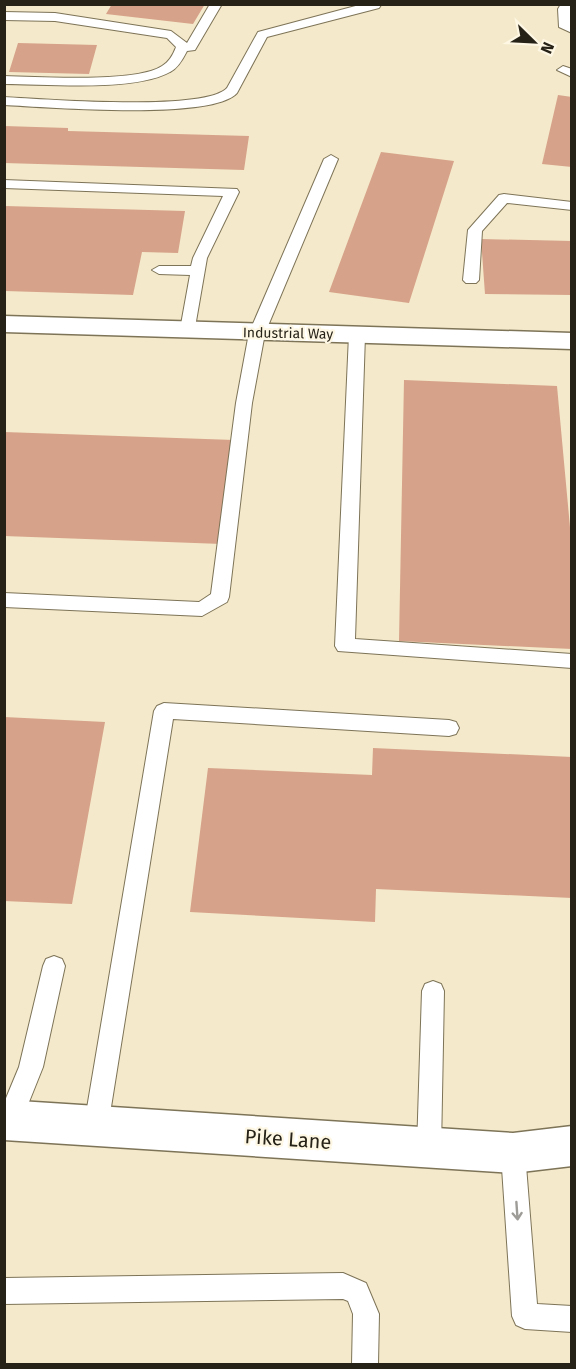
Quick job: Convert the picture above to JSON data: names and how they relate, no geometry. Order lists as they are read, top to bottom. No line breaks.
{"streets":{"street":["Industrial Way","Pike Lane"]},"north":"bottom right"}
